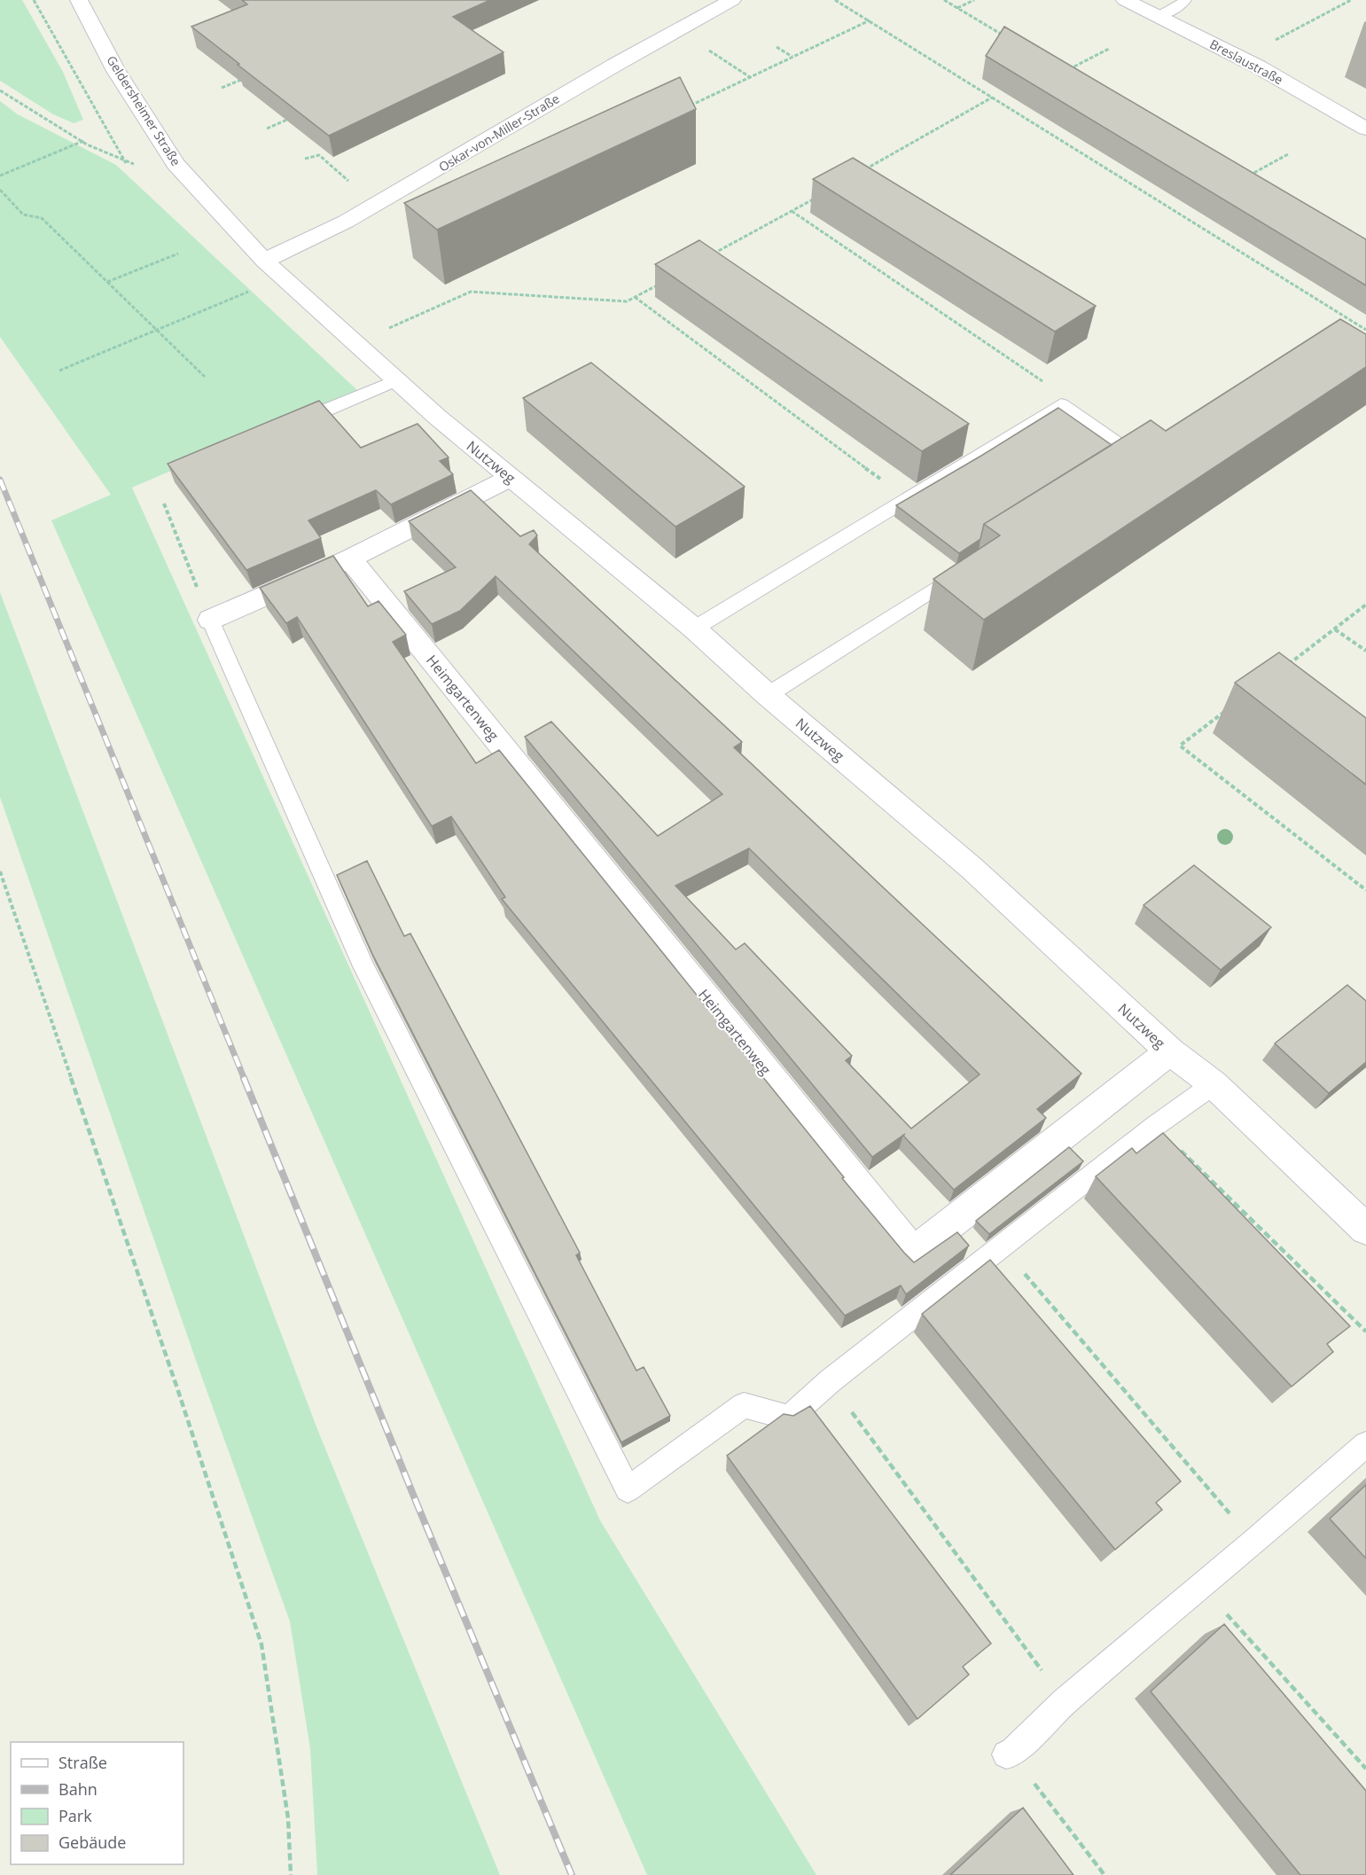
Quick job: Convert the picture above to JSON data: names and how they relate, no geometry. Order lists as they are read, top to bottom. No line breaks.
{"streets":{"street":["Breslaustraße","Geldersheimer Straße","Oskar-von-Miller-Straße","Nutzweg","Heimgartenweg"]},"crossings":[["Geldersheimer Straße","Oskar-von-Miller-Straße"],["Geldersheimer Straße","Nutzweg"],["Oskar-von-Miller-Straße","Nutzweg"],["Nutzweg","Heimgartenweg"]],"legend":["Straße","Bahn","Park","Gebäude"]}
